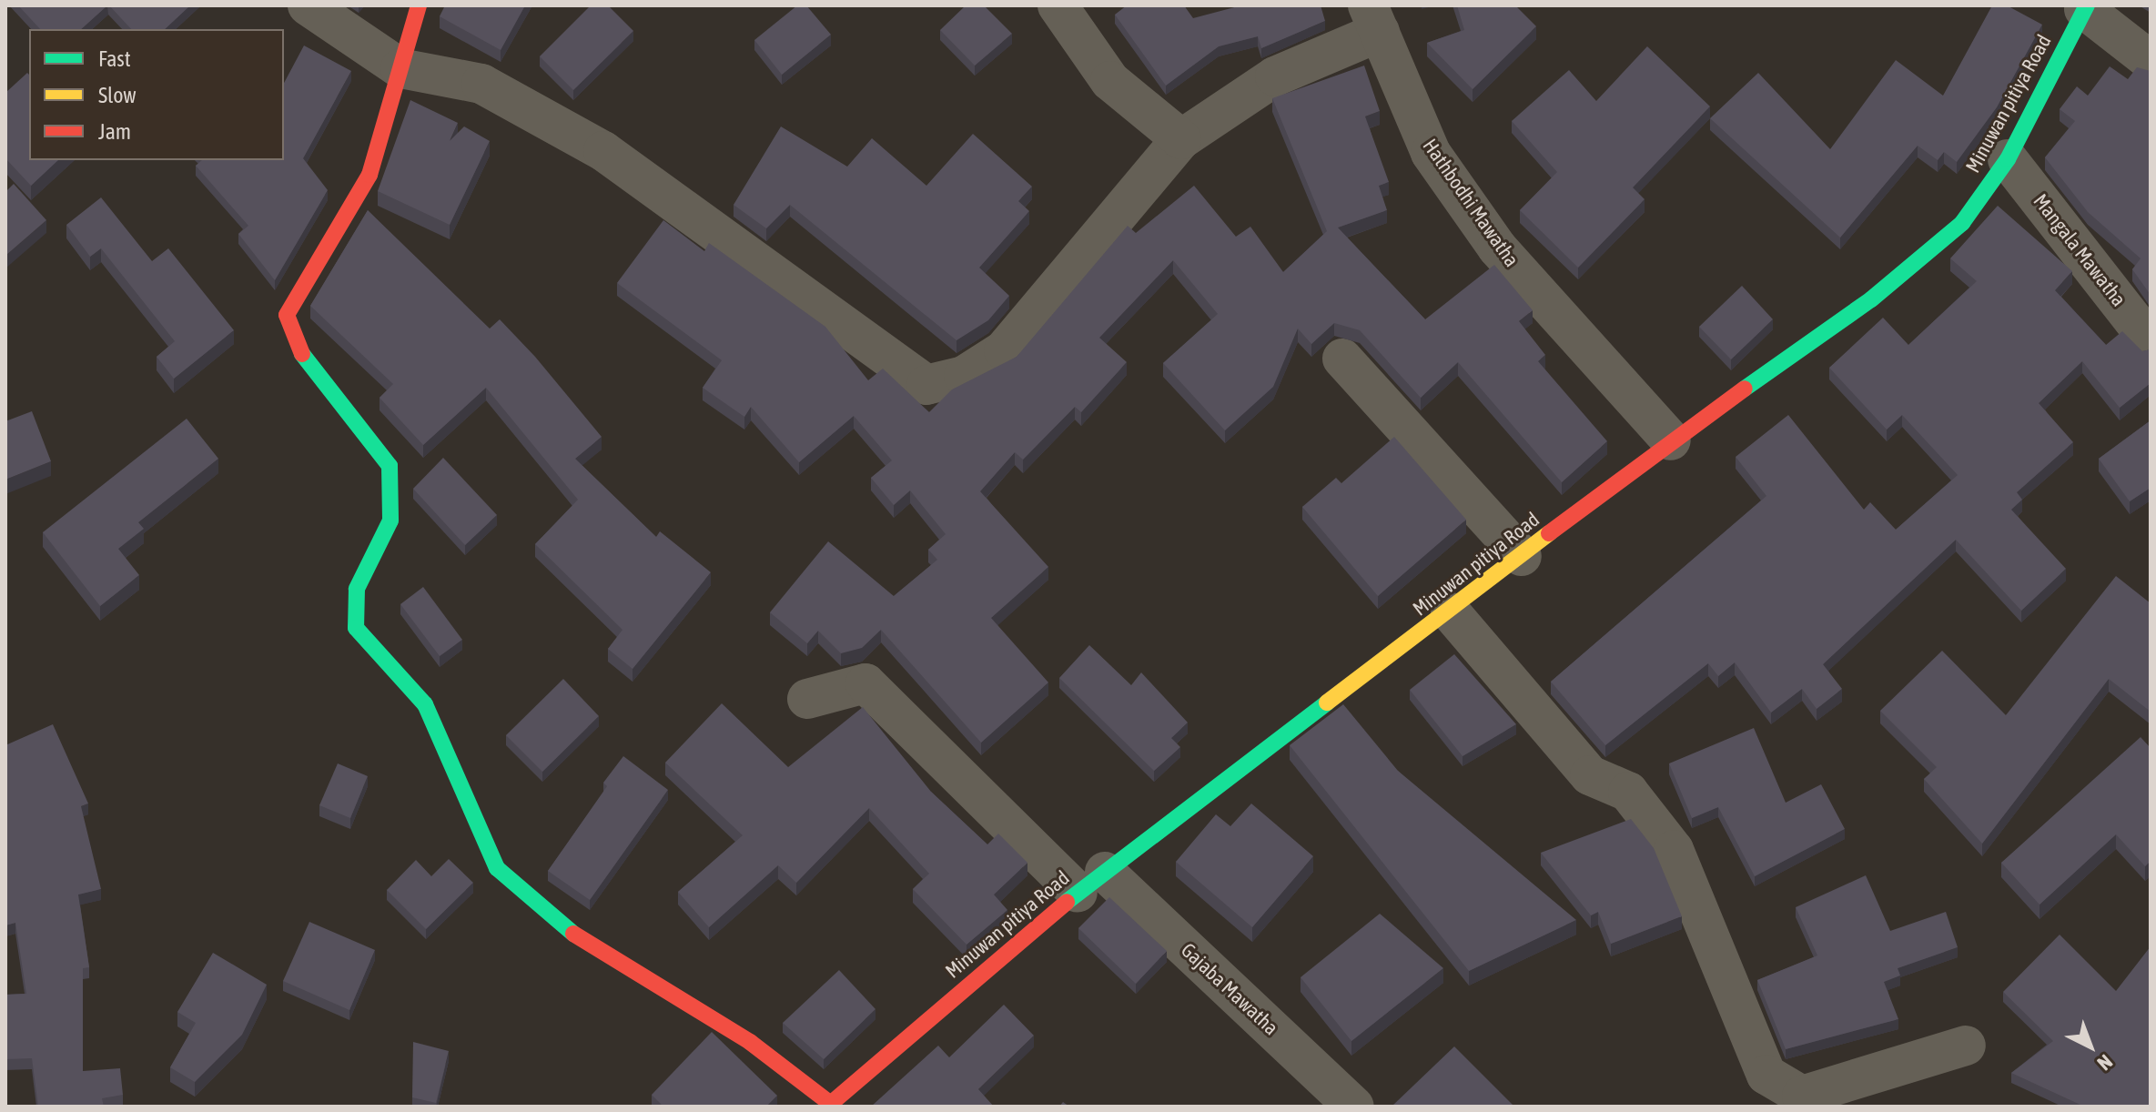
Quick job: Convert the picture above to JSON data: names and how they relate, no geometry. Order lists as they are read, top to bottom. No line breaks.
{"streets":{"street":["Minuwan pitiya Road","Hathbodhi Mawatha","Mangala Mawatha","Gajaba Mawatha"]},"crossings":[["Minuwan pitiya Road","Hathbodhi Mawatha"],["Minuwan pitiya Road","Mangala Mawatha"],["Minuwan pitiya Road","Gajaba Mawatha"]],"legend":["Fast","Slow","Jam"],"north":"bottom right"}
